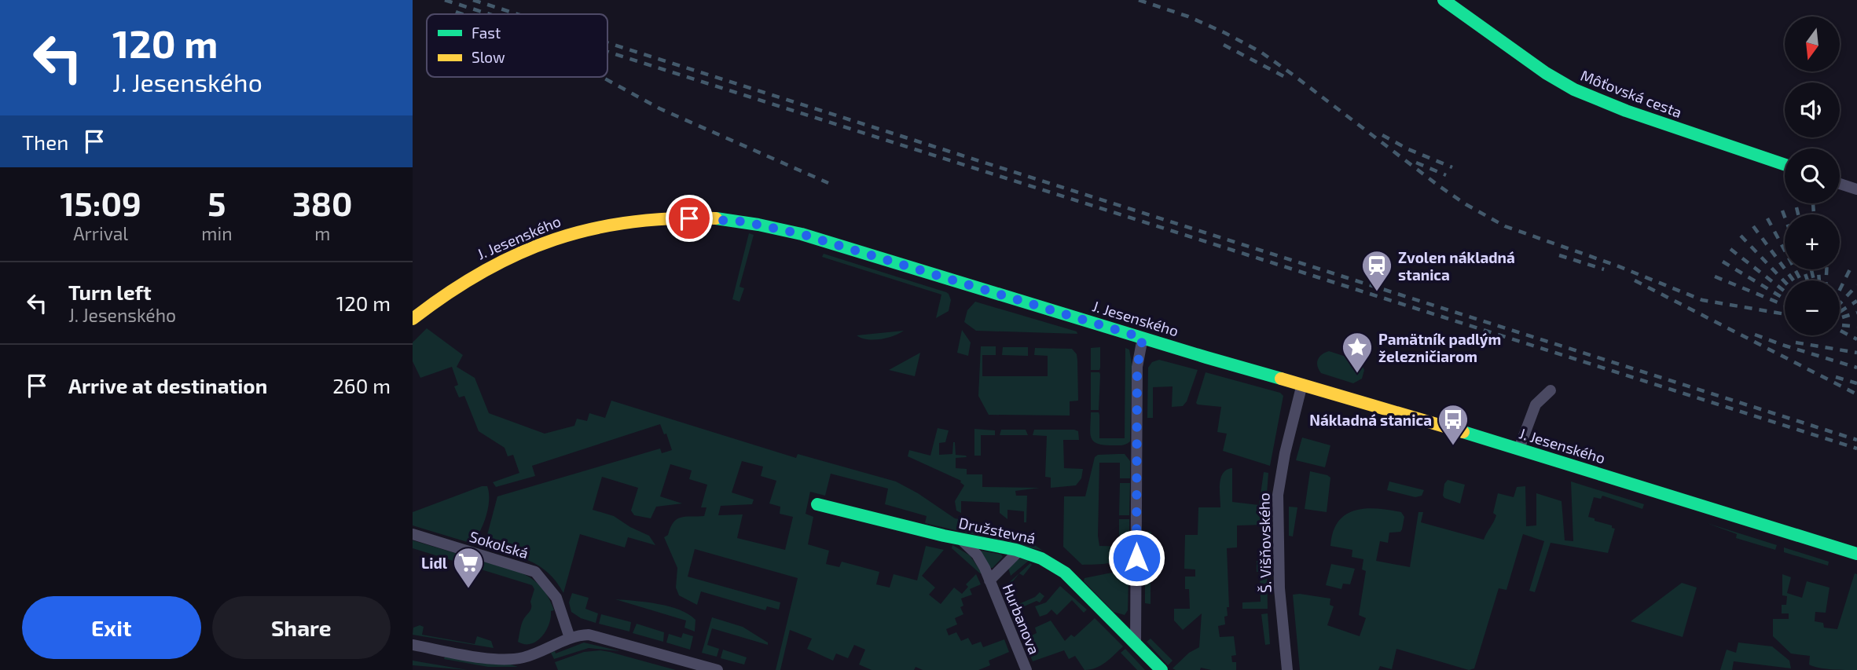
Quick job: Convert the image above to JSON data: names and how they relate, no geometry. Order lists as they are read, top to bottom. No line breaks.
{"streets":{"street":["Môťovská cesta","J. Jesenského","Družstevná","Š. Višňovského","Sokolská","Hurbanova"]},"crossings":[["J. Jesenského","Š. Višňovského"],["Družstevná","Hurbanova"]],"places":{"station":["Zvolen nákladná stanica"],"place":["Pamätník padlým železničiarom"],"bus stop":["Nákladná stanica"],"supermarket":["Lidl"]},"legend":["Fast","Slow"],"north":"bottom","page":{"turn":["120 m","J. Jesenského"],"map_buttons":["+","−"],"then":"Then","eta":["15:09","Arrival","5","min","380","m"],"list":[{"name":"Turn left","note":"J. Jesenského","value":"120 m"},{"name":"Arrive at destination","value":"260 m"}],"buttons":["Exit","Share"]}}
